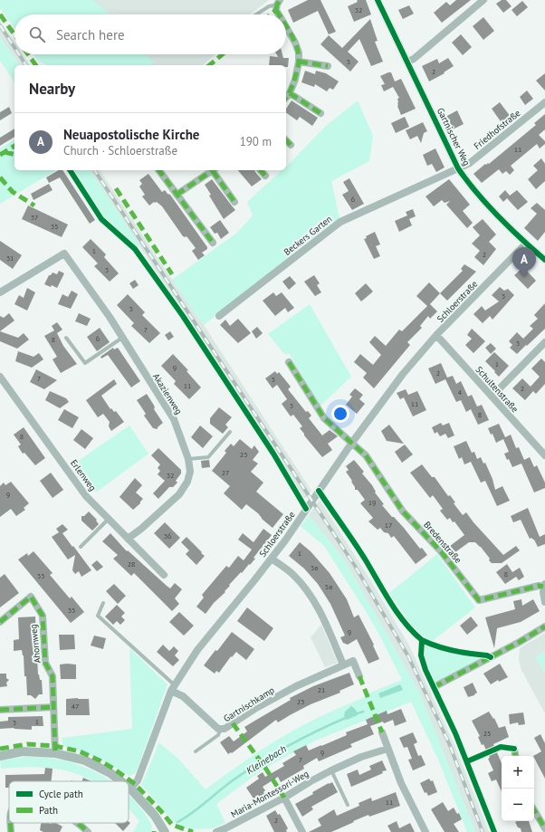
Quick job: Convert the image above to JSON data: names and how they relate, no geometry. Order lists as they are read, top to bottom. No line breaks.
{"streets":{"street":["Friedhofstraße","Gartnischer Weg","Beckers Garten","Schloerstraße","Schultenstraße","Akazienweg","Erlenweg","Bredenstraße","Ahornweg","Gartnischkamp","Maria-Montessori-Weg"]},"crossings":[["Friedhofstraße","Gartnischer Weg"],["Friedhofstraße","Beckers Garten"],["Gartnischer Weg","Beckers Garten"],["Gartnischer Weg","Schloerstraße"],["Schloerstraße","Schultenstraße"],["Schloerstraße","Bredenstraße"],["Schloerstraße","Gartnischkamp"],["Akazienweg","Erlenweg"]],"water":["Kleinebach"],"house_numbers":["32","5","2","11","6","37","35","1","2","31","3","3","5","7","6","8","3","1","9","2","7","5","11","2","4","11","3","8","8","23","27","32","9","19","17","36","1","28","3a","8","33","5a","35","9","21","23","47","1","3","25","9","7","11","2"],"legend":["Cycle path","Path"],"page":{"search":"Search here","heading":"Nearby","list":[{"mark":"A","name":"Neuapostolische Kirche","note":"Church · Schloerstraße","value":"190 m"}],"pins":"A","map_buttons":["+","−"]}}
